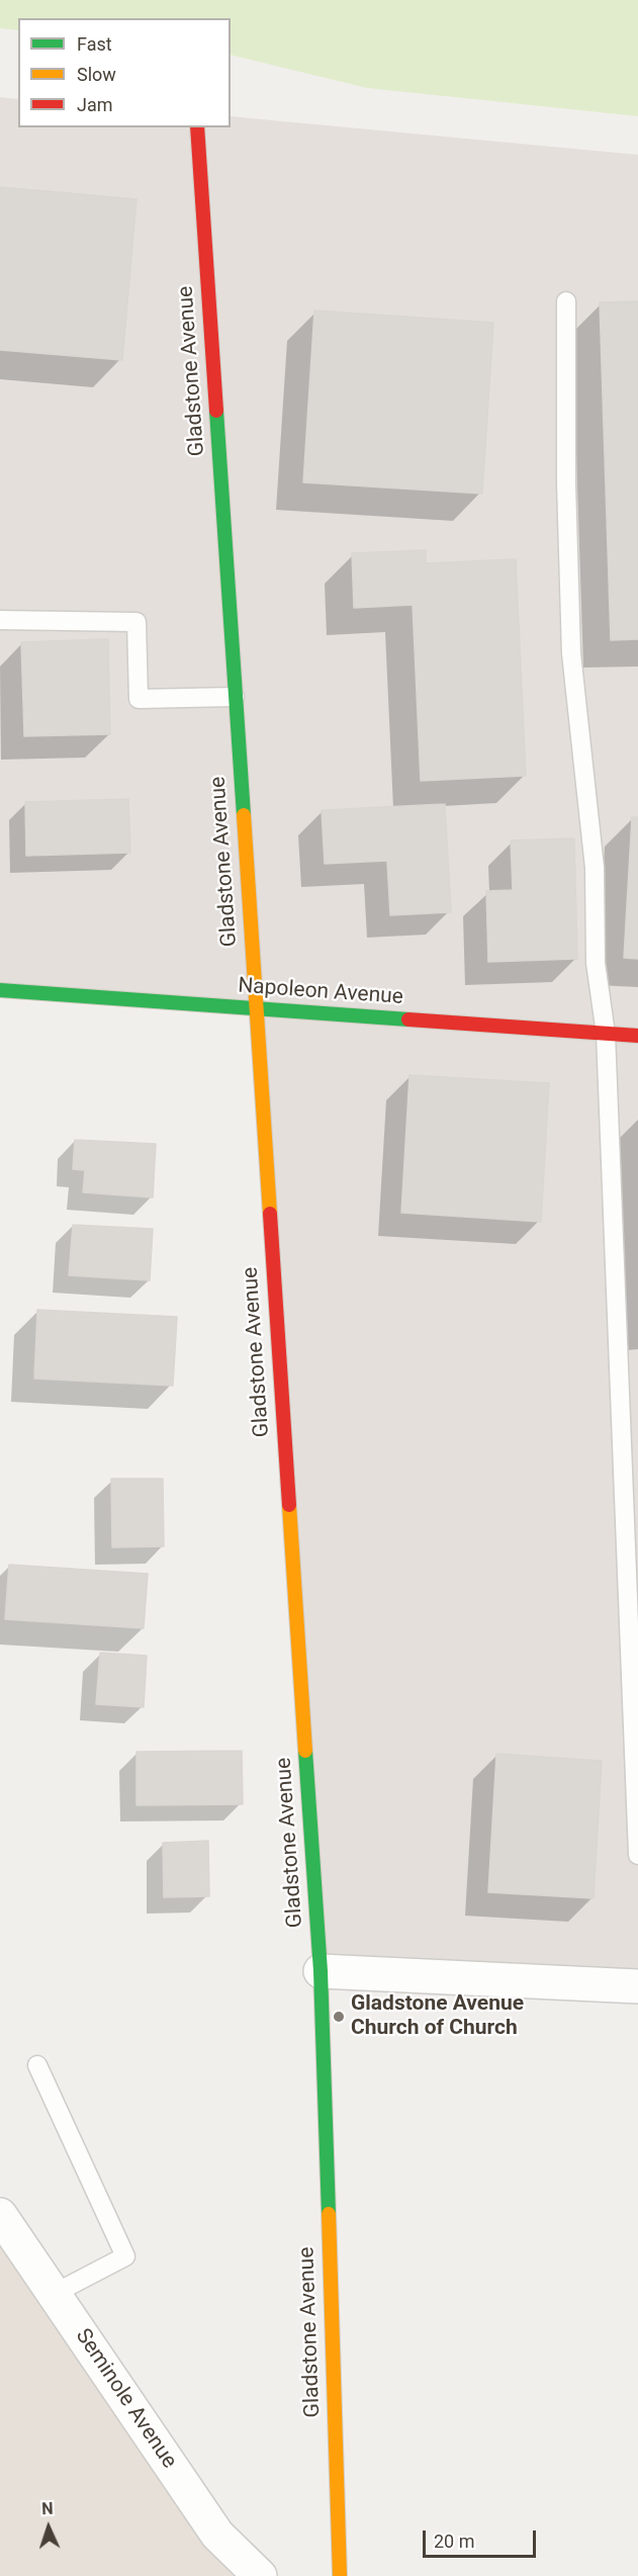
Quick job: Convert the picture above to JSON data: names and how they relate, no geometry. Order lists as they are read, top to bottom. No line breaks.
{"streets":{"street":["Gladstone Avenue","Napoleon Avenue","Seminole Avenue"]},"crossings":[["Gladstone Avenue","Napoleon Avenue"]],"places":["Gladstone Avenue Church of Church"],"legend":["Fast","Slow","Jam"],"scale_bar":"20 m","north":"top"}
